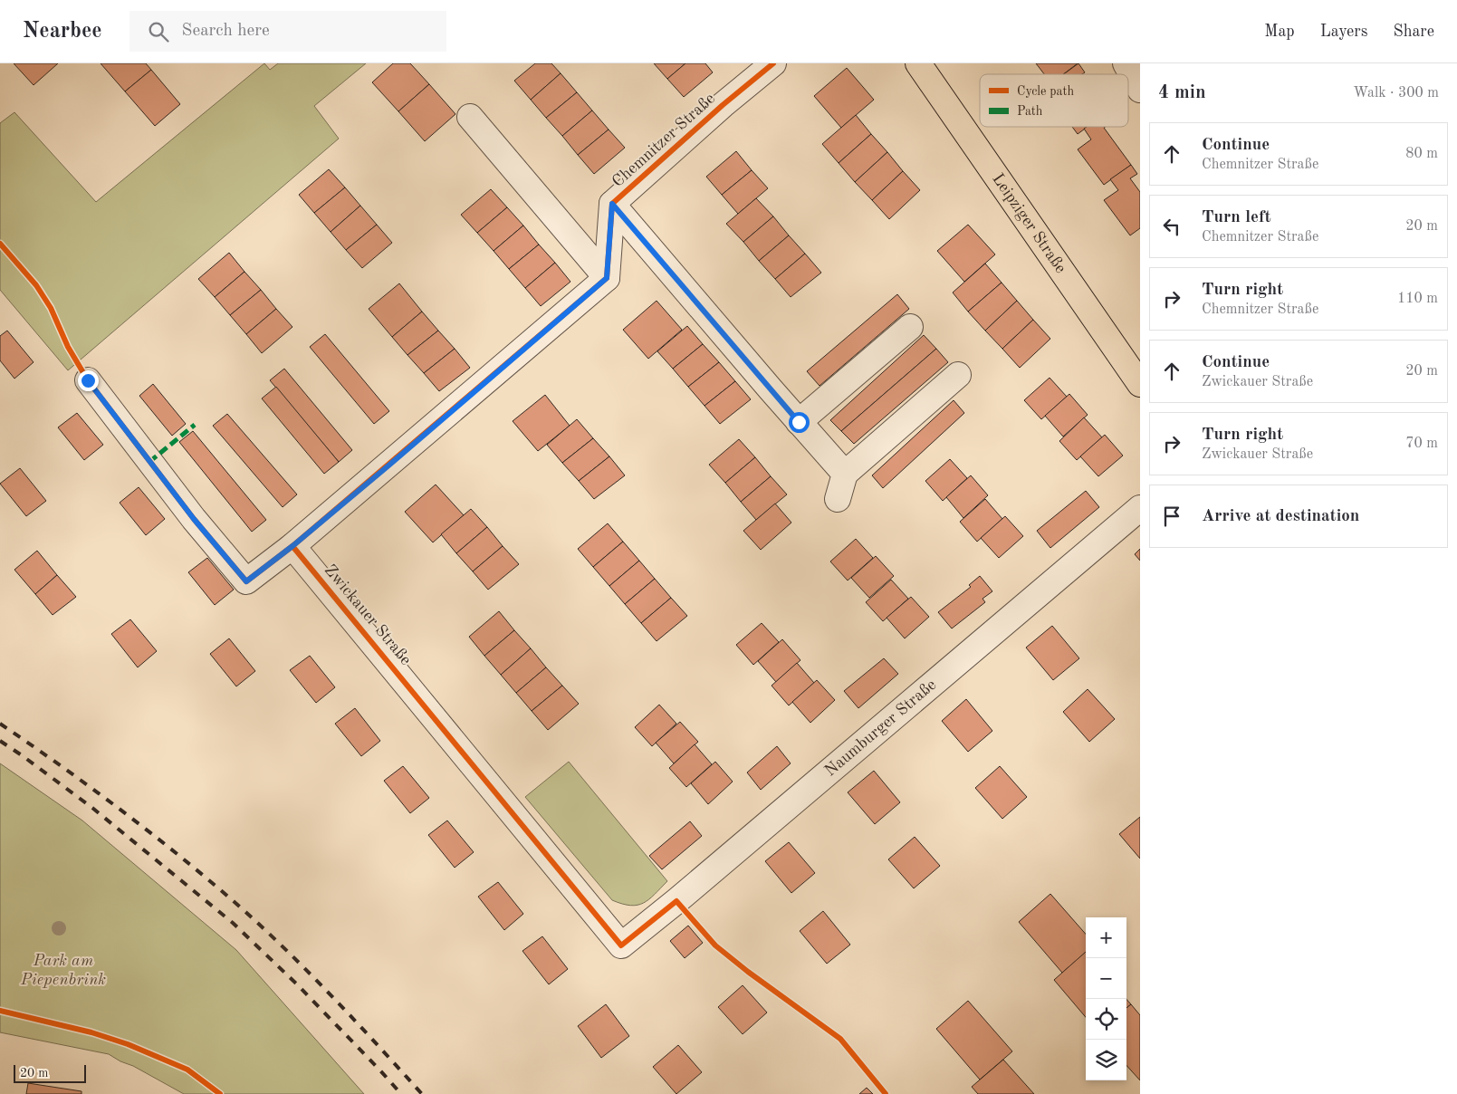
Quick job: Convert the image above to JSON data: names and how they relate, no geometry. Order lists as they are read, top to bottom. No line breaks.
{"streets":{"main road":["Leipziger Straße"],"street":["Chemnitzer Straße","Zwickauer Straße","Naumburger Straße"]},"crossings":[["Zwickauer Straße","Naumburger Straße"]],"parks":["Park am Piepenbrink"],"legend":["Cycle path","Path"],"scale_bar":"20 m","page":{"header":"Nearbee","search":"Search here","nav":["Map","Layers","Share"],"heading":["4 min","Walk · 300 m"],"list":[["Continue","Chemnitzer Straße","80 m"],["Turn left","Chemnitzer Straße","20 m"],["Turn right","Chemnitzer Straße","110 m"],["Continue","Zwickauer Straße","20 m"],["Turn right","Zwickauer Straße","70 m"],"Arrive at destination"],"map_buttons":["+","−"],"scale":"20 m"}}
